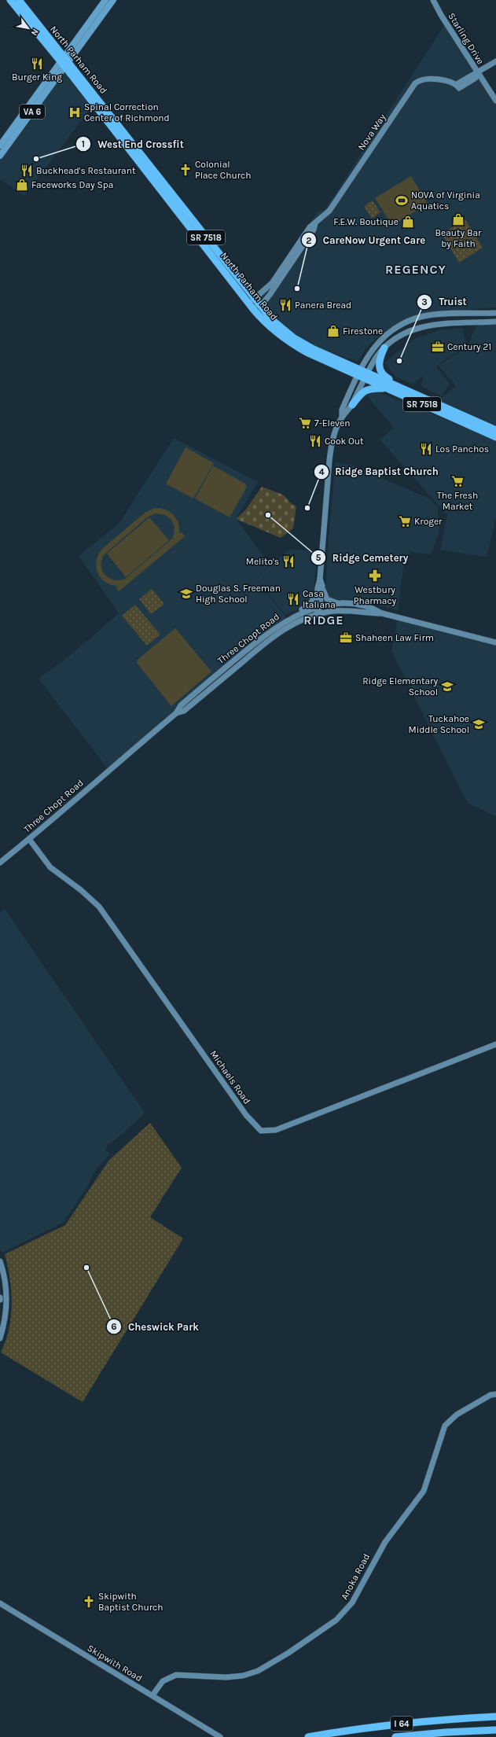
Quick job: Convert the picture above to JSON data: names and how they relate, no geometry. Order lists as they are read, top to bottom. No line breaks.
{"streets":{"highway":["North Parham Road","SR 7518","I 64"],"main road":["Starling Drive","VA 6","Nova Way","Three Chopt Road","Michaels Road","Anoka Road","Skipwith Road"]},"crossings":[["Starling Drive","Nova Way"],["North Parham Road","VA 6"],["North Parham Road","Nova Way"],["Three Chopt Road","Michaels Road"],["Anoka Road","Skipwith Road"]],"districts":["REGENCY","RIDGE"],"places":{"restaurant":["Burger King","Buckhead's Restaurant","Panera Bread","Cook Out","Los Panchos","Melito's","Casa Italiana"],"hospital":["Spinal Correction Center of Richmond"],"other":["West End Crossfit","CareNow Urgent Care","Truist","Ridge Baptist Church","Ridge Cemetery","Cheswick Park"],"church":["Colonial Place Church","Skipwith Baptist Church"],"shop":["Faceworks Day Spa","Beauty Bar by Faith","F.E.W. Boutique","Firestone"],"sports":["NOVA of Virginia Aquatics"],"office":["Century 21","Shaheen Law Firm"],"supermarket":["7-Eleven","The Fresh Market","Kroger"],"pharmacy":["Westbury Pharmacy"],"school or university":["Douglas S. Freeman High School","Ridge Elementary School","Tuckahoe Middle School"]},"north":"bottom right"}
